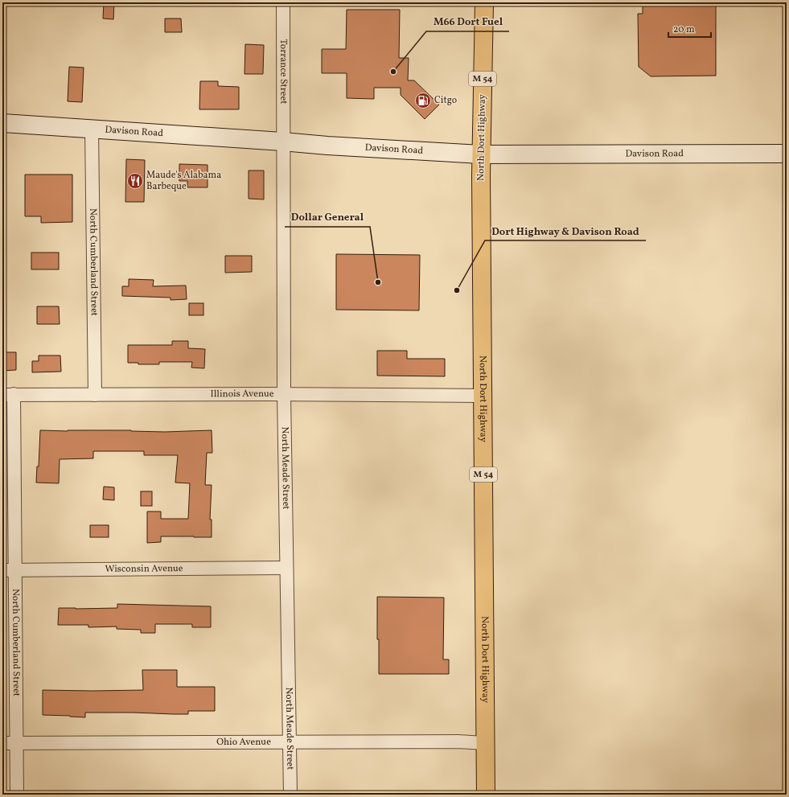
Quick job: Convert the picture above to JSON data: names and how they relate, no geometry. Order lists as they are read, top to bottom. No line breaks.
{"streets":{"main road":["M 54","Davison Road","North Dort Highway"],"street":["Torrance Street","North Cumberland Street","Illinois Avenue","North Meade Street","Wisconsin Avenue","Ohio Avenue"]},"crossings":[["Torrance Street","Davison Road"],["Torrance Street","North Meade Street"],["Davison Road","North Dort Highway"],["Davison Road","North Cumberland Street"],["Davison Road","North Meade Street"],["North Dort Highway","Illinois Avenue"],["North Dort Highway","Ohio Avenue"],["North Cumberland Street","Illinois Avenue"],["North Cumberland Street","Wisconsin Avenue"],["North Cumberland Street","Ohio Avenue"],["Illinois Avenue","North Meade Street"],["North Meade Street","Wisconsin Avenue"],["North Meade Street","Ohio Avenue"]],"places":{"other":["M66 Dort Fuel","Dollar General","Dort Highway & Davison Road"],"fuel station":["Citgo"],"restaurant":["Maude's Alabama Barbeque"]},"scale_bar":"20 m"}
